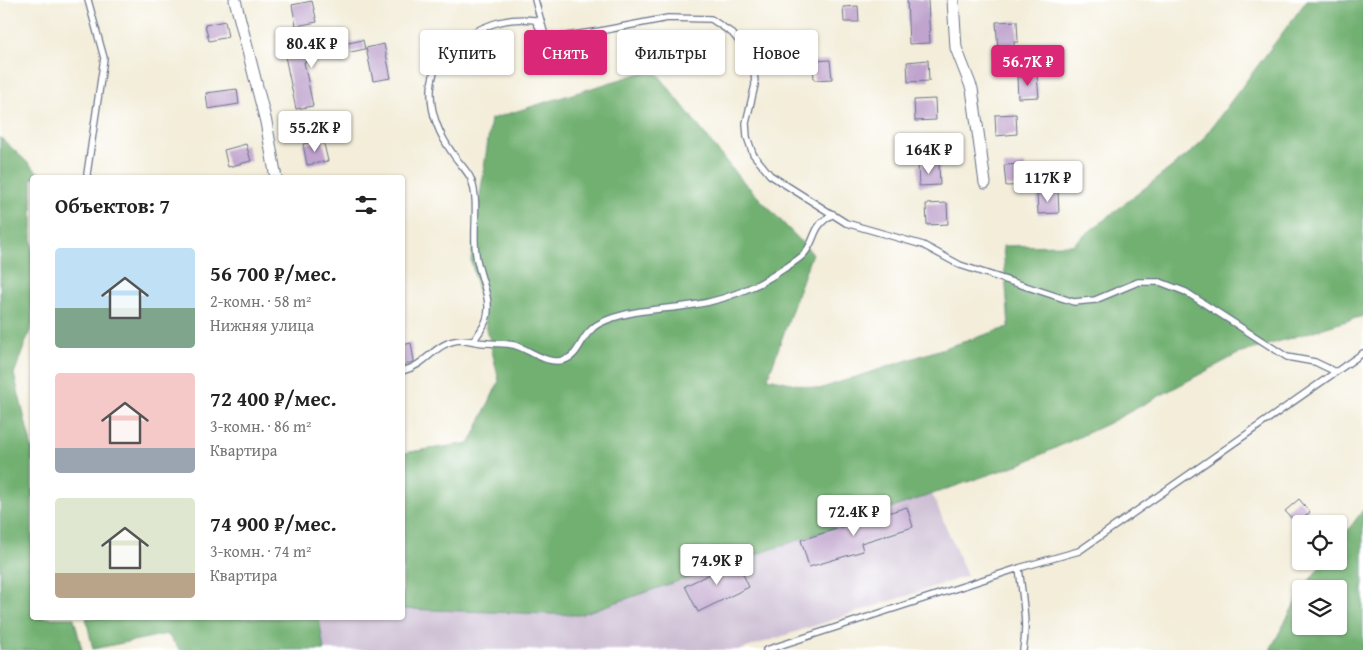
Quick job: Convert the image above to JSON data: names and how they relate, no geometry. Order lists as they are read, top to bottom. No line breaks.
{"page":{"price":["80.4K ₽","56.7K ₽","55.2K ₽","164K ₽","117K ₽","72.4K ₽","74.9K ₽"],"chip":["Купить","Снять","Фильтры","Новое"],"heading":"Объектов: 7","list":[{"name":"56 700 ₽/мес.","note":"2-комн. · 58 m² · Нижняя улица"},{"name":"72 400 ₽/мес.","note":"3-комн. · 86 m² · Квартира"},{"name":"74 900 ₽/мес.","note":"3-комн. · 74 m² · Квартира"}]}}
